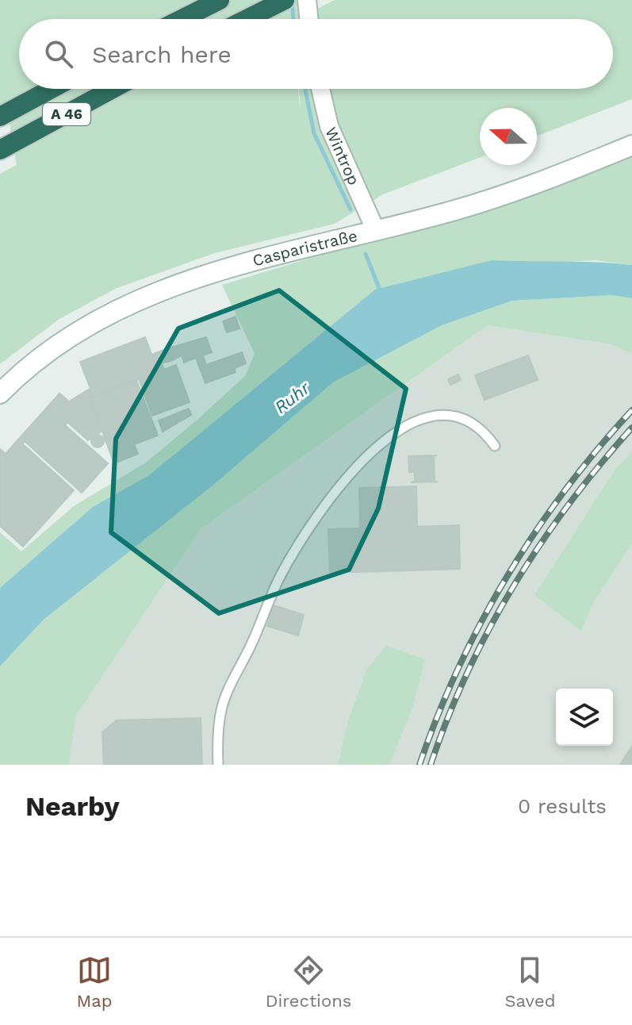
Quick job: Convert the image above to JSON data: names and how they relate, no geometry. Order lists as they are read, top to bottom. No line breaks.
{"streets":{"highway":["A 46"],"main road":["Casparistraße"],"street":["Wintrop"]},"crossings":[["Wintrop","Casparistraße"]],"water":["Ruhr"],"north":"left","page":{"search":"Search here","heading":["Nearby","0 results"],"nav":["Map","Directions","Saved"]}}
